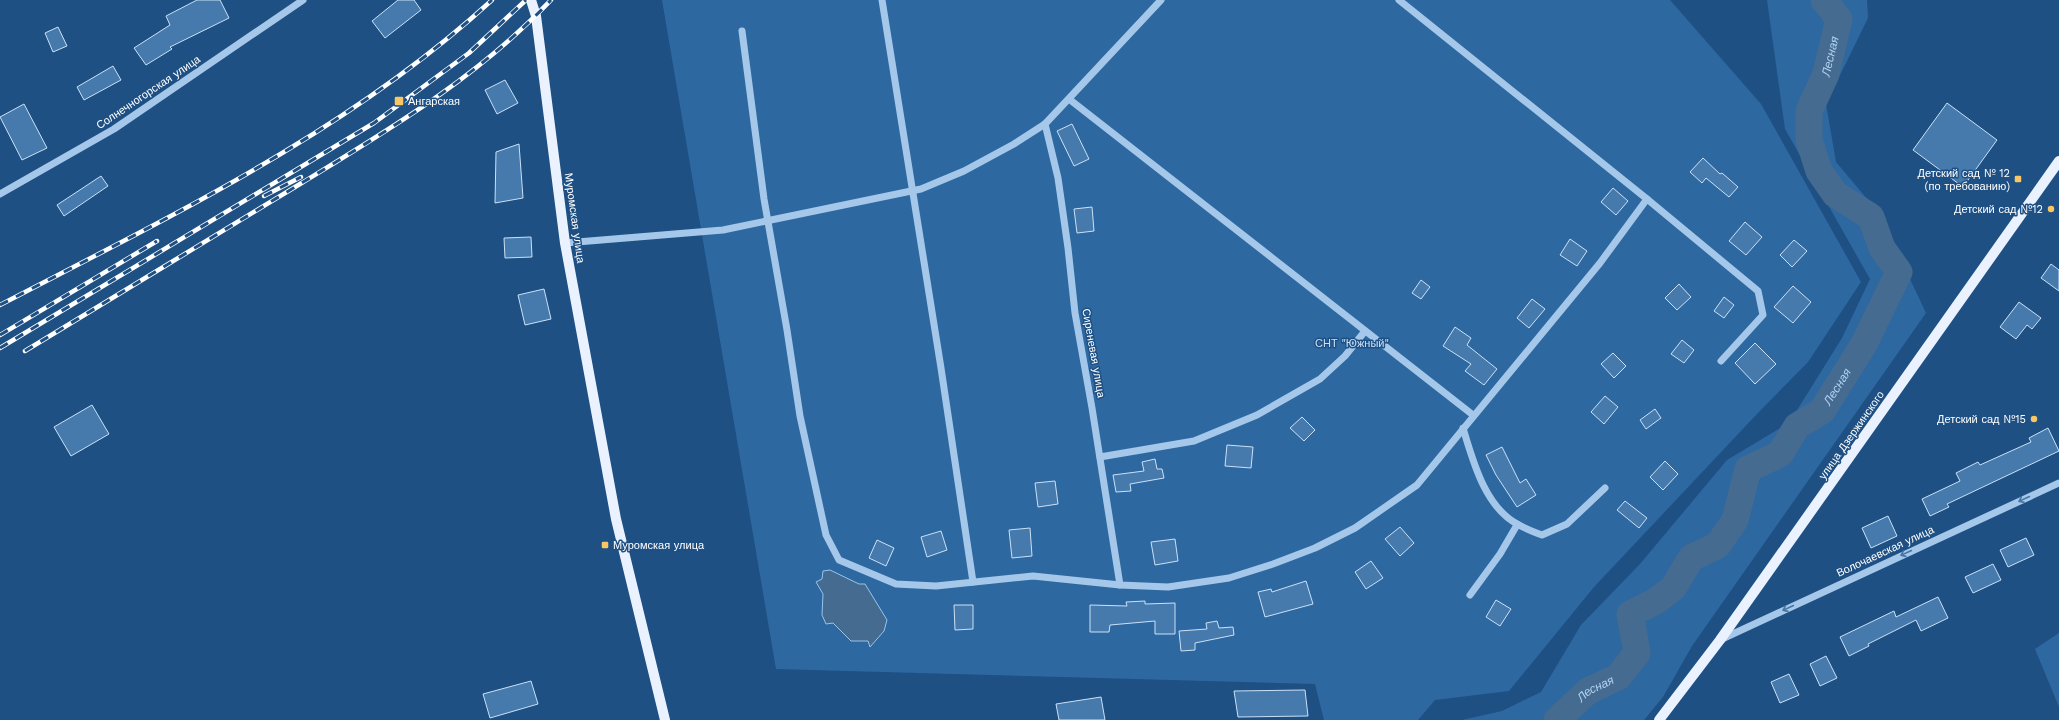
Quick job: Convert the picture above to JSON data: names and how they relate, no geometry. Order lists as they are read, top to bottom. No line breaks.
{"streets":{"main road":["Муромская улица","улица Дзержинского"],"street":["Солнечногорская улица","Сиреневая улица","Волочаевская улица"]},"crossings":[["улица Дзержинского","Волочаевская улица"]],"one_way":["Волочаевская улица"],"water":["Лесная"],"parks":["СНТ \"Южный\""],"places":{"transit":["Ангарская","Детский сад № 12 (по требованию)","Муромская улица"],"other":["Детский сад №12","Детский сад №15"]}}
